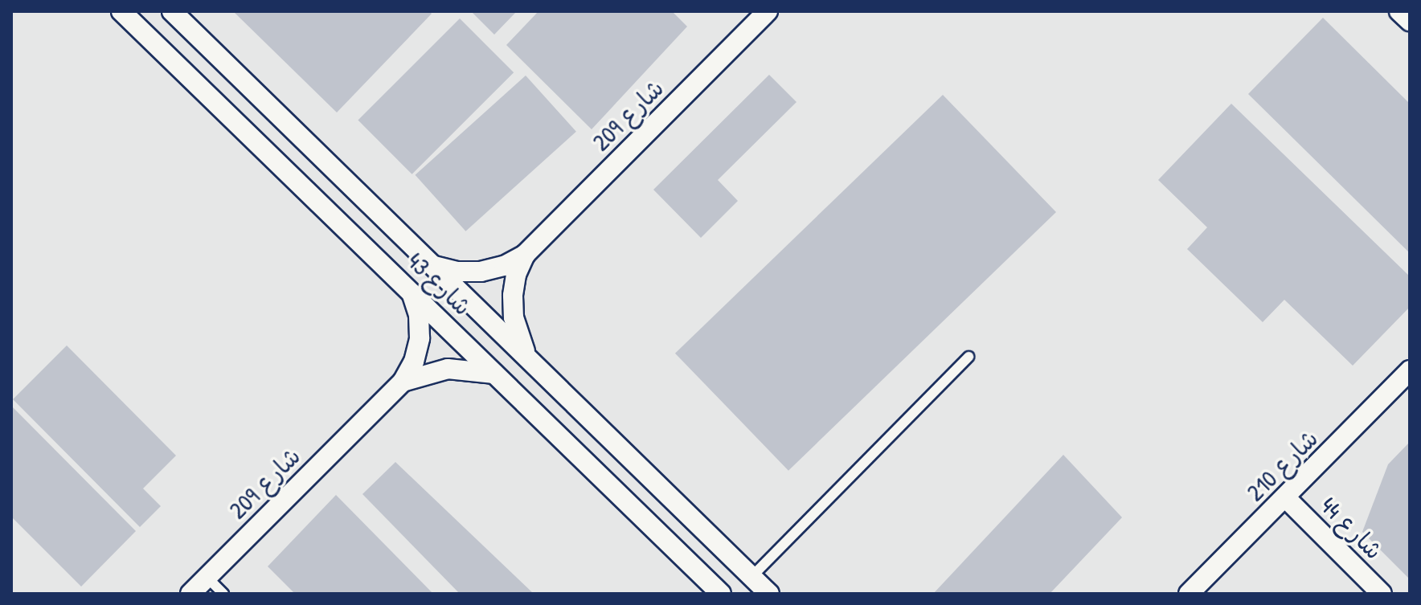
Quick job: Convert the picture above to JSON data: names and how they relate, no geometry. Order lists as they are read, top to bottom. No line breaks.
{"streets":{"street":["شارع 209","شارع 43","شارع 210","شارع 44"]},"crossings":[["شارع 209","شارع 43"],["شارع 210","شارع 44"]]}
